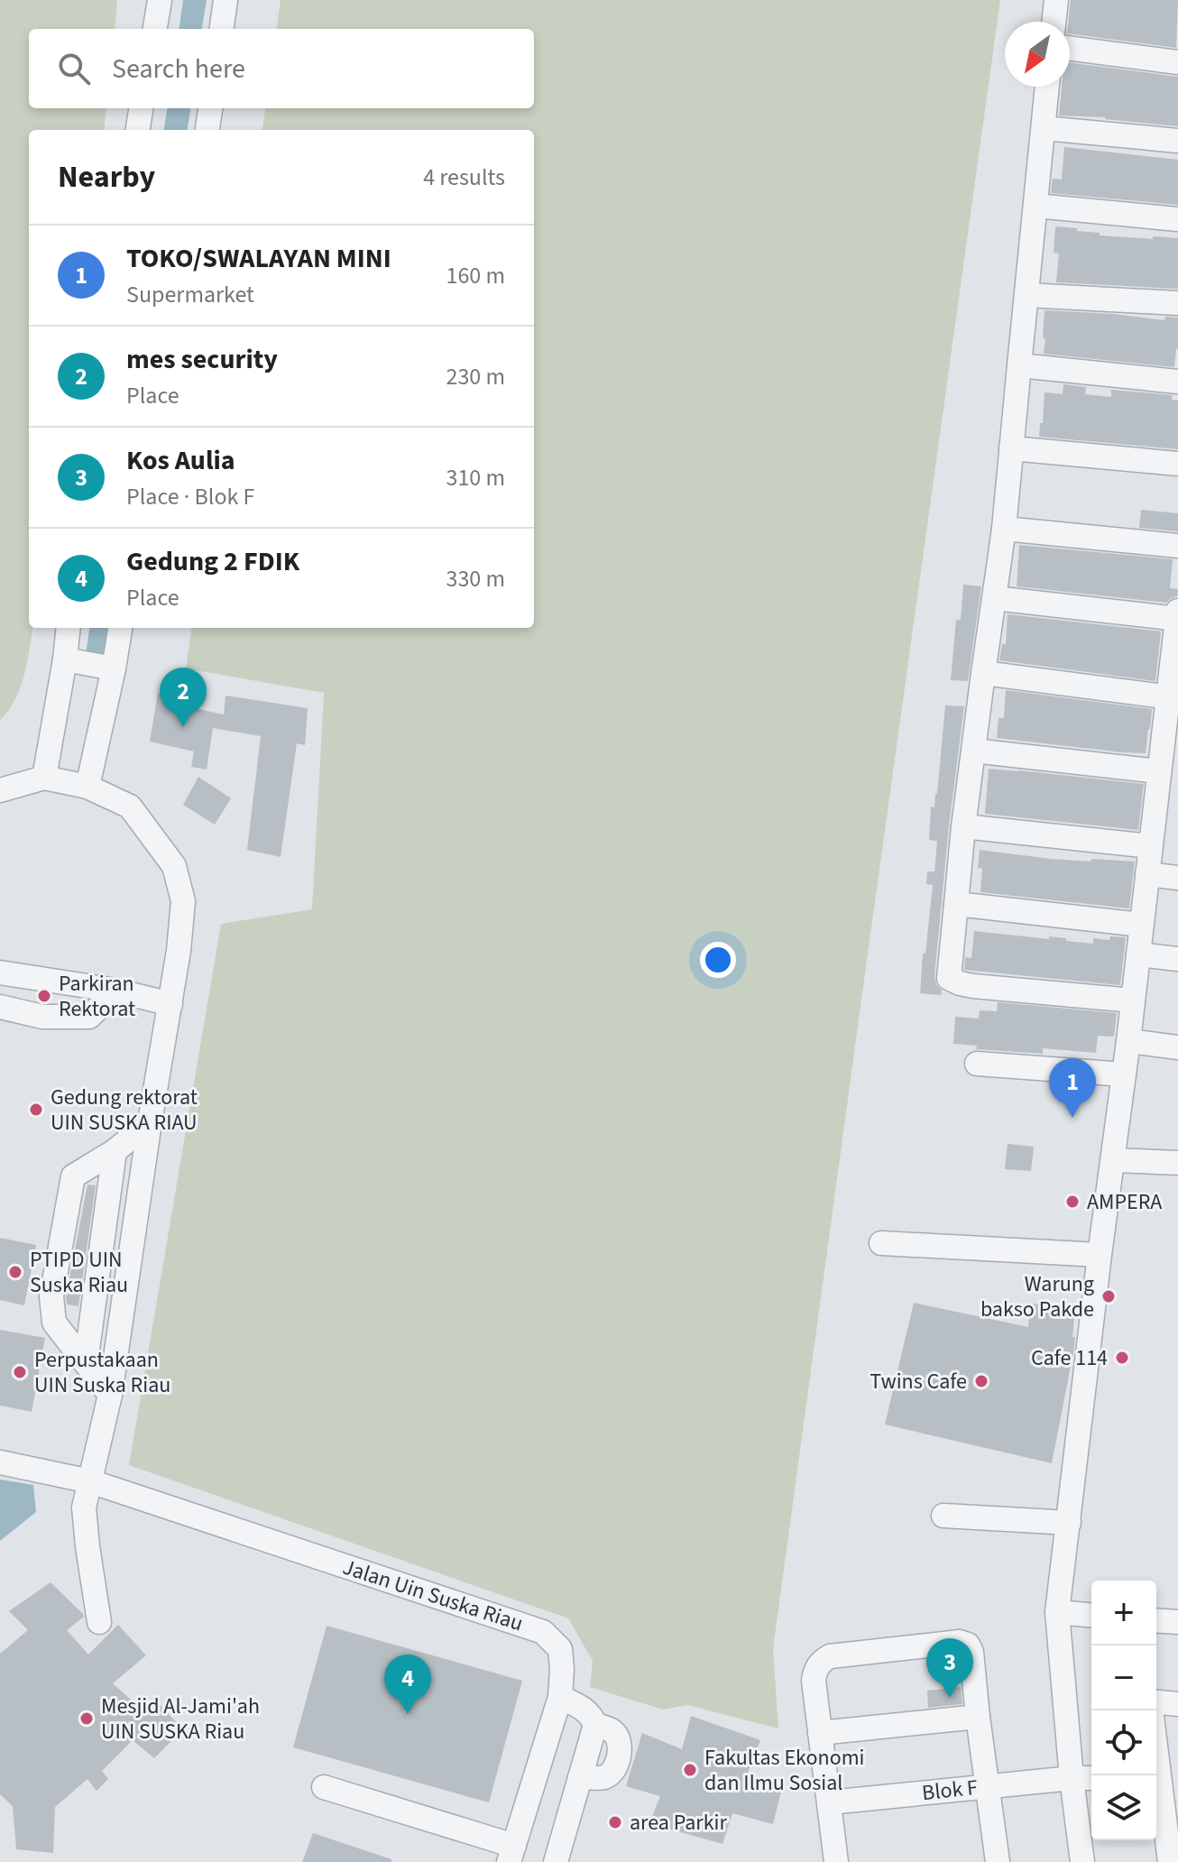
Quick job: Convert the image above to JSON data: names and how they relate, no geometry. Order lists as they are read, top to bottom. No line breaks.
{"streets":{"street":["Jalan Uin Suska Riau","Blok F"]},"places":["Parkiran Rektorat","Gedung rektorat UIN SUSKA RIAU","AMPERA","PTIPD UIN Suska Riau","Warung bakso Pakde","Cafe 114","Perpustakaan UIN Suska Riau","Twins Cafe","Mesjid Al-Jami'ah UIN SUSKA Riau","Fakultas Ekonomi dan Ilmu Sosial","area Parkir"],"north":"bottom left","page":{"search":"Search here","heading":["Nearby","4 results"],"list":[{"mark":"1","name":"TOKO/SWALAYAN MINI","note":"Supermarket","value":"160 m"},{"mark":"2","name":"mes security","note":"Place","value":"230 m"},{"mark":"3","name":"Kos Aulia","note":"Place · Blok F","value":"310 m"},{"mark":"4","name":"Gedung 2 FDIK","note":"Place","value":"330 m"}],"pins":["2","1","3","4"],"map_buttons":["+","−"]}}
